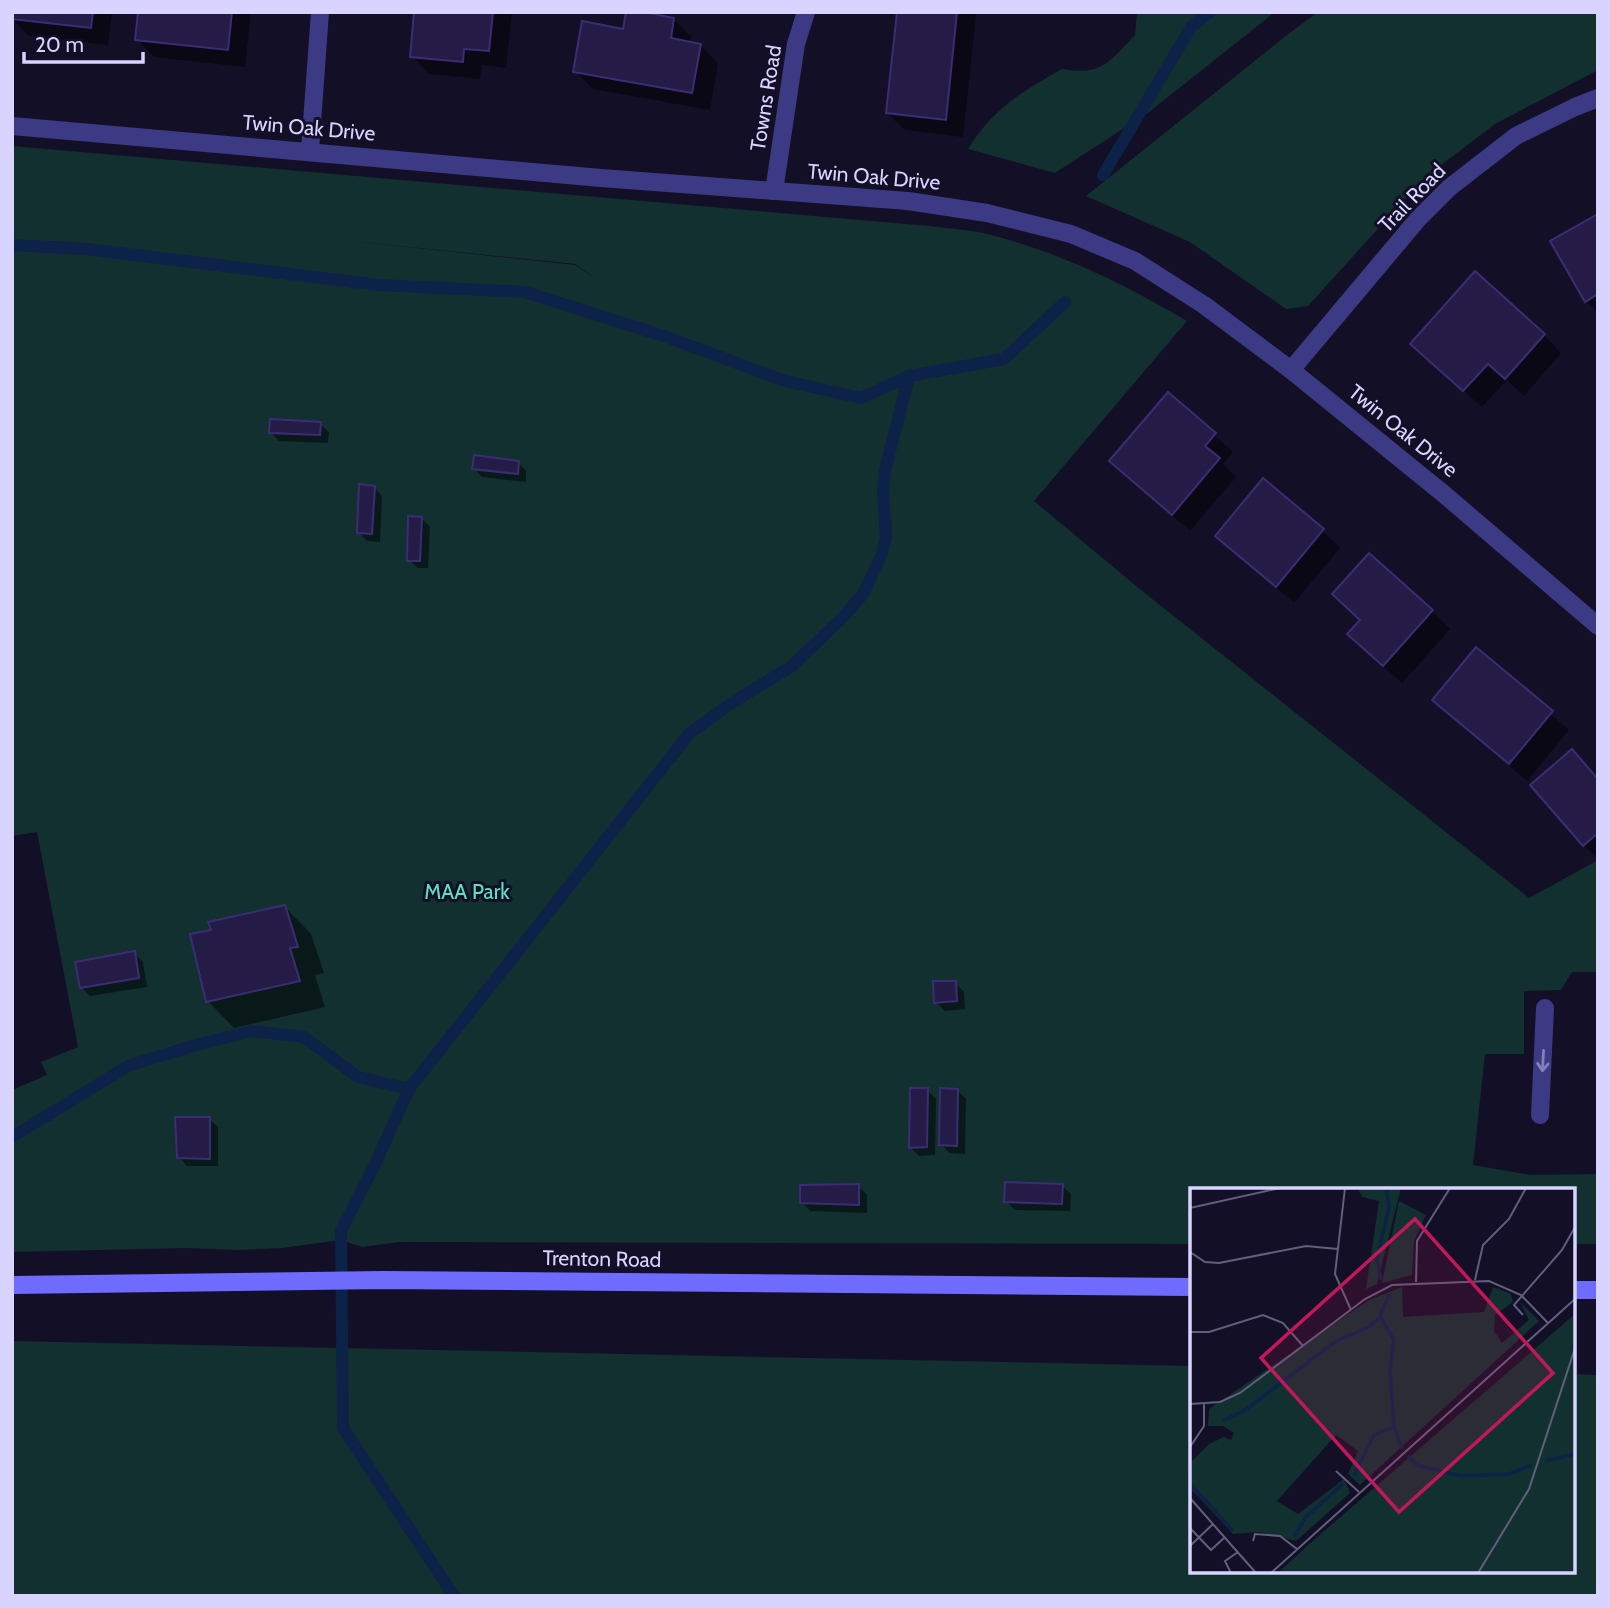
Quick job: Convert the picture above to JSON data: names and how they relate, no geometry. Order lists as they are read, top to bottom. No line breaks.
{"streets":{"main road":["Trenton Road"],"street":["Towns Road","Twin Oak Drive","Trail Road"]},"crossings":[["Towns Road","Twin Oak Drive"],["Twin Oak Drive","Trail Road"]],"parks":["MAA Park"],"scale_bar":"20 m"}
